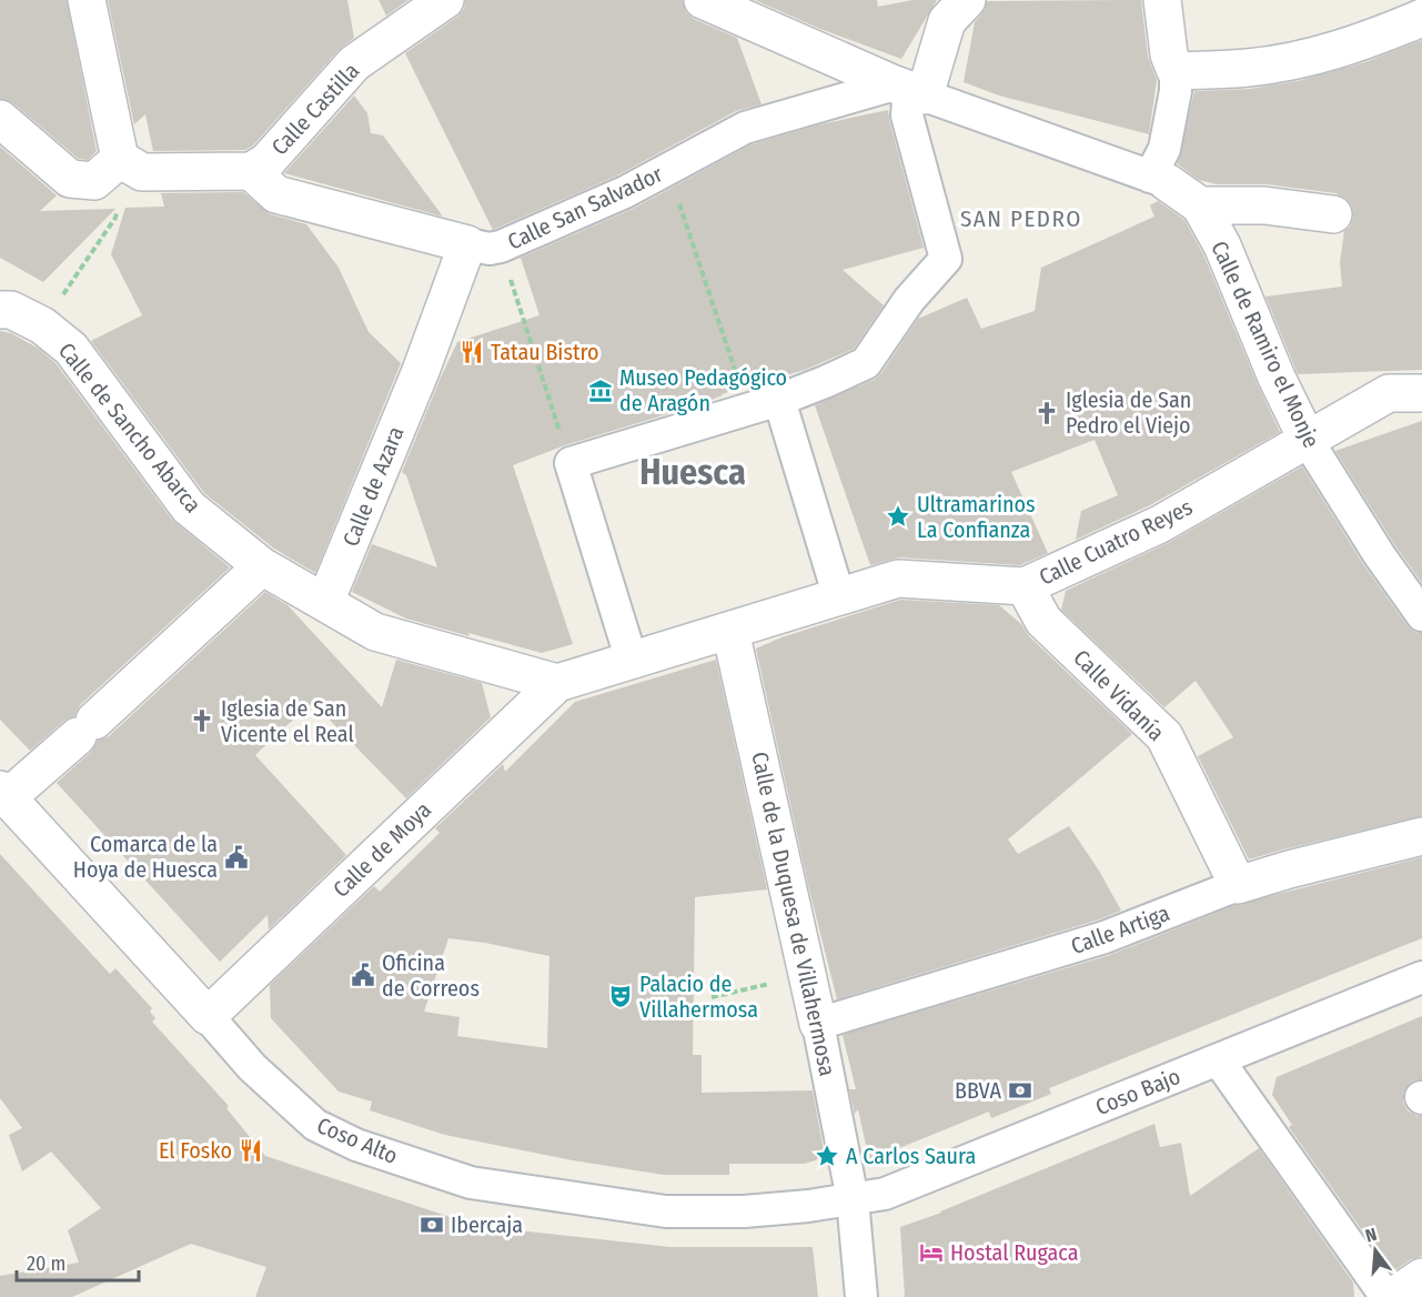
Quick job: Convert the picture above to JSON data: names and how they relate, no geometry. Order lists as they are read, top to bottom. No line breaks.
{"streets":{"street":["Calle Castilla","Calle San Salvador","Calle de Ramiro el Monje","Calle de Sancho Abarca","Calle de Azara","Calle Cuatro Reyes","Calle Vidanía","Calle de Moya","Calle de la Duquesa de Villahermosa","Calle Artiga","Coso Bajo","Coso Alto"]},"crossings":[["Calle San Salvador","Calle de Azara"],["Calle de Ramiro el Monje","Calle Cuatro Reyes"],["Calle de Sancho Abarca","Calle de Azara"],["Calle de Sancho Abarca","Calle Cuatro Reyes"],["Calle de Sancho Abarca","Calle de Moya"],["Calle Cuatro Reyes","Calle Vidanía"],["Calle Cuatro Reyes","Calle de Moya"],["Calle Cuatro Reyes","Calle de la Duquesa de Villahermosa"],["Calle Vidanía","Calle Artiga"],["Calle de Moya","Coso Alto"],["Calle de la Duquesa de Villahermosa","Calle Artiga"],["Calle de la Duquesa de Villahermosa","Coso Bajo"],["Calle de la Duquesa de Villahermosa","Coso Alto"],["Coso Bajo","Coso Alto"]],"districts":["SAN PEDRO","Huesca"],"places":{"restaurant":["Tatau Bistro","El Fosko"],"museum":["Museo Pedagógico de Aragón"],"church":["Iglesia de San Pedro el Viejo","Iglesia de San Vicente el Real"],"place":["Ultramarinos La Confianza","A Carlos Saura"],"public building":["Comarca de la Hoya de Huesca","Oficina de Correos"],"theatre":["Palacio de Villahermosa"],"bank":["BBVA","Ibercaja"],"hotel":["Hostal Rugaca"]},"scale_bar":"20 m","north":"top"}
